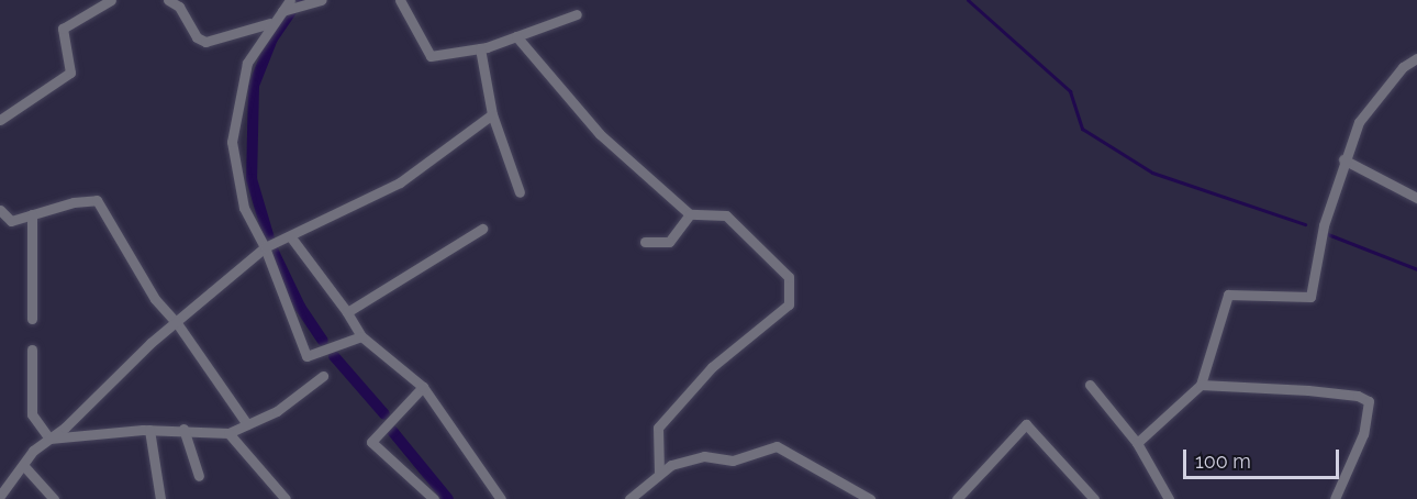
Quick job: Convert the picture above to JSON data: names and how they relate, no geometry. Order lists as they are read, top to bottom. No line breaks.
{"scale_bar":"100 m"}
